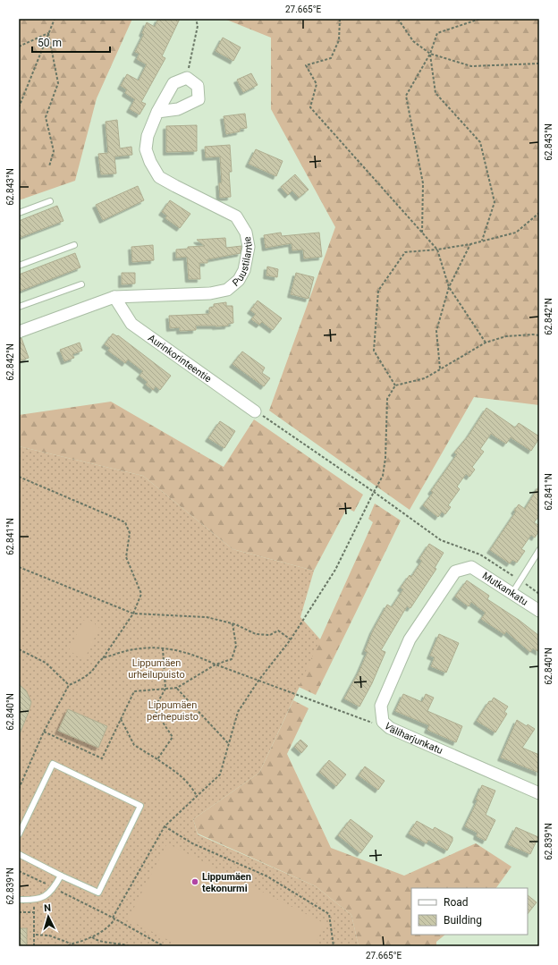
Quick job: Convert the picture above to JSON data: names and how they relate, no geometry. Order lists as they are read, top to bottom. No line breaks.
{"streets":{"street":["Puustilantie","Aurinkorinteentie","Mutkankatu","Väliharjunkatu"]},"crossings":[["Puustilantie","Aurinkorinteentie"],["Mutkankatu","Väliharjunkatu"]],"parks":["Lippumäen urheilupuisto","Lippumäen perhepuisto"],"places":["Lippumäen tekonurmi"],"legend":["Road","Building"],"scale_bar":"50 m","north":"top","coordinates":["27.665°E","62.843°N","62.842°N","62.841°N","62.840°N","62.839°N"]}
